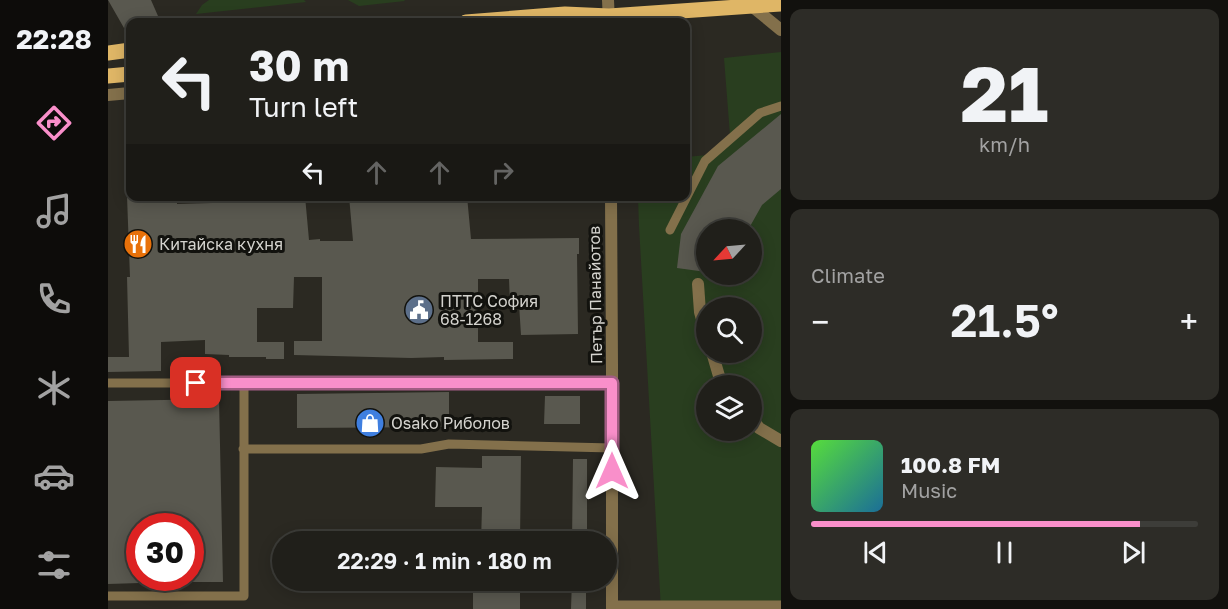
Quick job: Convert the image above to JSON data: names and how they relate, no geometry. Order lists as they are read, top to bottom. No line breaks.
{"streets":{"street":["Петър Панайотов"]},"places":{"restaurant":["Китайска кухня"],"public building":["ПТТС София 68-1268"],"shop":["Osako Риболов"]},"north":"bottom left","page":{"tabs":"22:28","tile":[["21","km/h"],"Climate"],"turn":["30 m","Turn left"],"heat":["−","21.5°","+"],"song":["100.8 FM","Music"],"limit":"30","trip":"22:29 · 1 min · 180 m"}}
